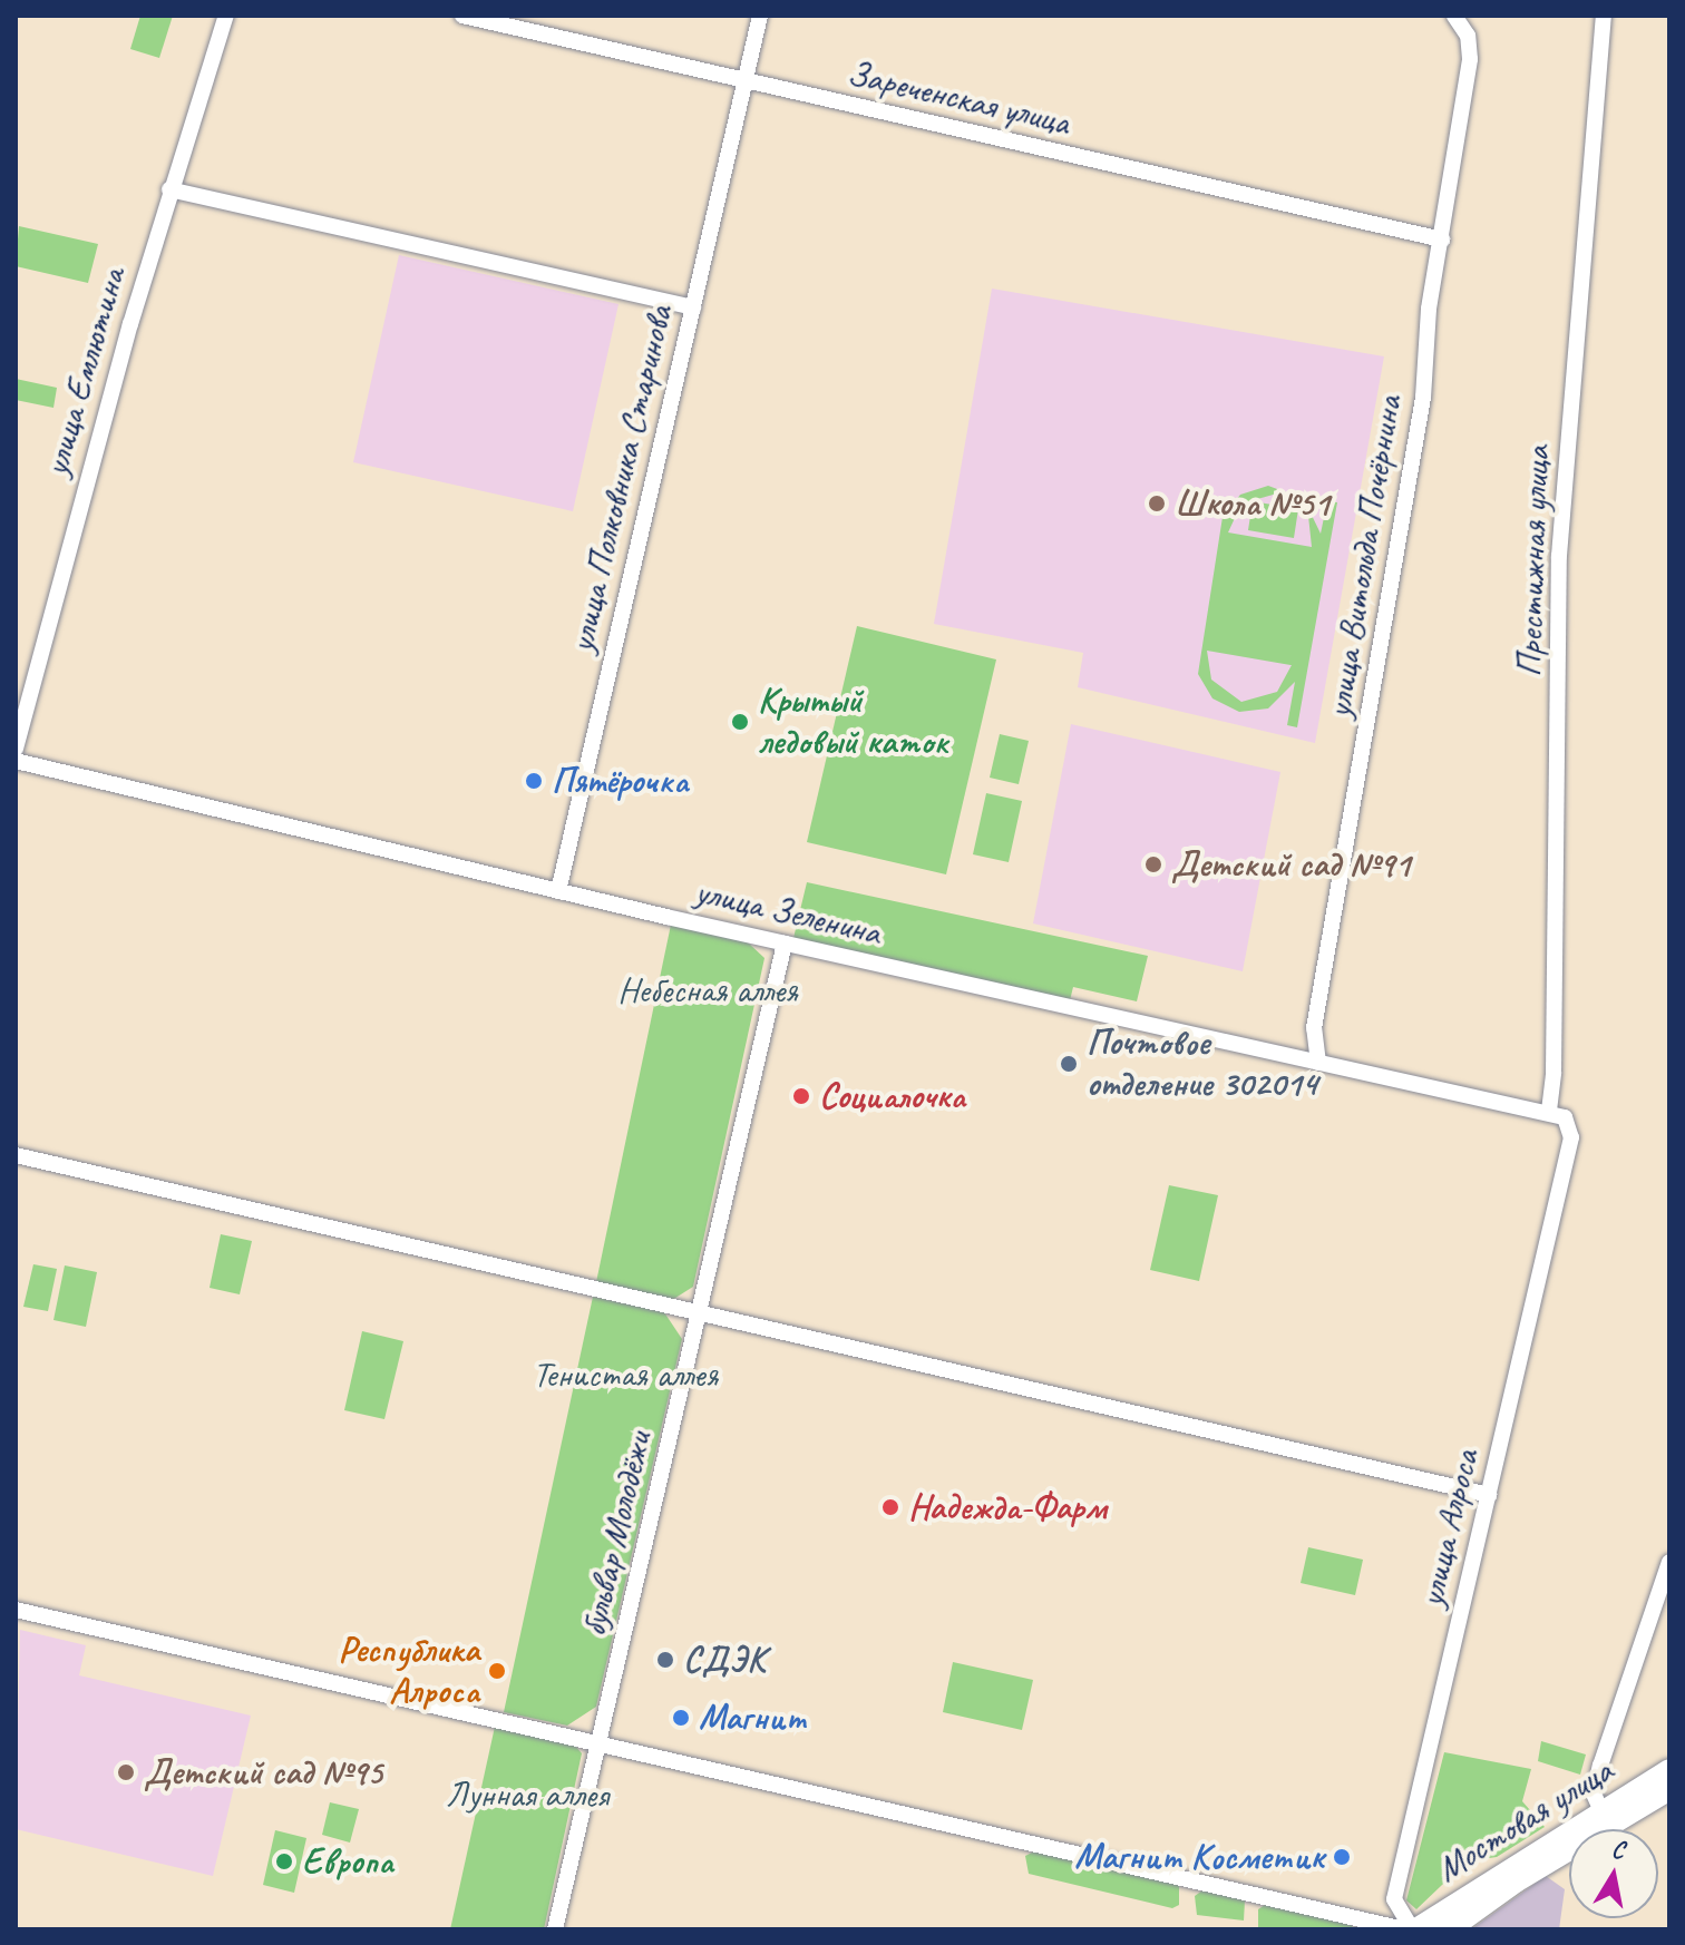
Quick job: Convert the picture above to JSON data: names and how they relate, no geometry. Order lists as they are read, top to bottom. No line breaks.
{"streets":{"main road":["Мостовая улица"],"street":["Зареченская улица","улица Емлютина","улица Полковника Старинова","улица Витольда Почёрнина","Престижная улица","улица Зеленина","улица Алроса","бульвар Молодёжи"]},"crossings":[["Зареченская улица","улица Полковника Старинова"],["Зареченская улица","улица Витольда Почёрнина"],["улица Полковника Старинова","улица Зеленина"],["улица Витольда Почёрнина","улица Зеленина"],["Престижная улица","улица Зеленина"],["Престижная улица","улица Алроса"],["улица Зеленина","улица Алроса"],["улица Зеленина","бульвар Молодёжи"],["улица Алроса","Мостовая улица"]],"parks":["Небесная аллея","Тенистая аллея","Лунная аллея"],"places":["Школа №51","Крытый ледовый каток","Пятёрочка","Детский сад №91","Почтовое отделение 302014","Социалочка","Надежда-Фарм","СДЭК","Республика Алроса","Магнит","Детский сад №95","Магнит Косметик","Европа"],"north":"top"}
